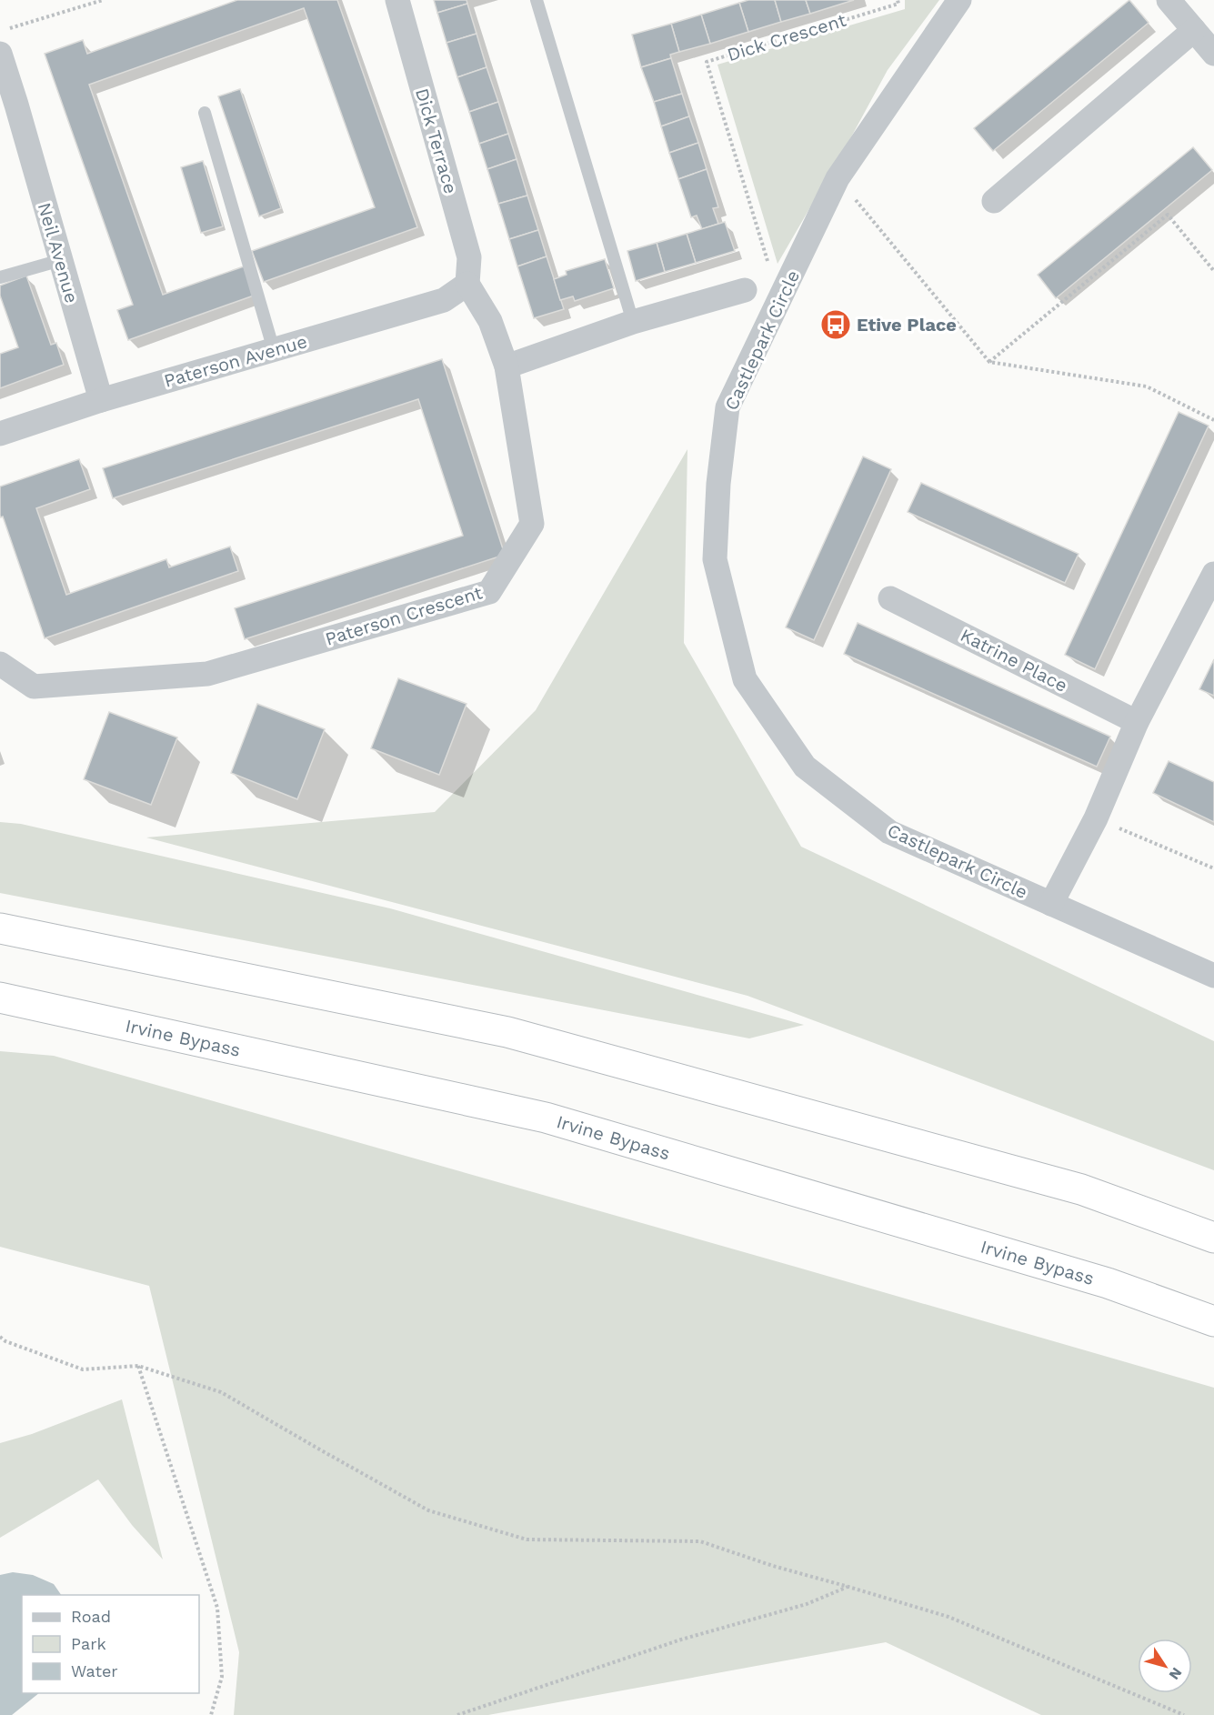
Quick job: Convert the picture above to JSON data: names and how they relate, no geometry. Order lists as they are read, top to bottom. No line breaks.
{"streets":{"highway":["Irvine Bypass"],"street":["Dick Terrace","Neil Avenue","Castlepark Circle","Paterson Avenue","Paterson Crescent","Katrine Place"],"path":["Dick Crescent"]},"crossings":[["Dick Terrace","Paterson Avenue"],["Dick Terrace","Paterson Crescent"],["Neil Avenue","Paterson Avenue"],["Paterson Avenue","Paterson Crescent"]],"places":{"bus stop":["Etive Place"]},"legend":["Road","Park","Water"],"north":"bottom right"}
